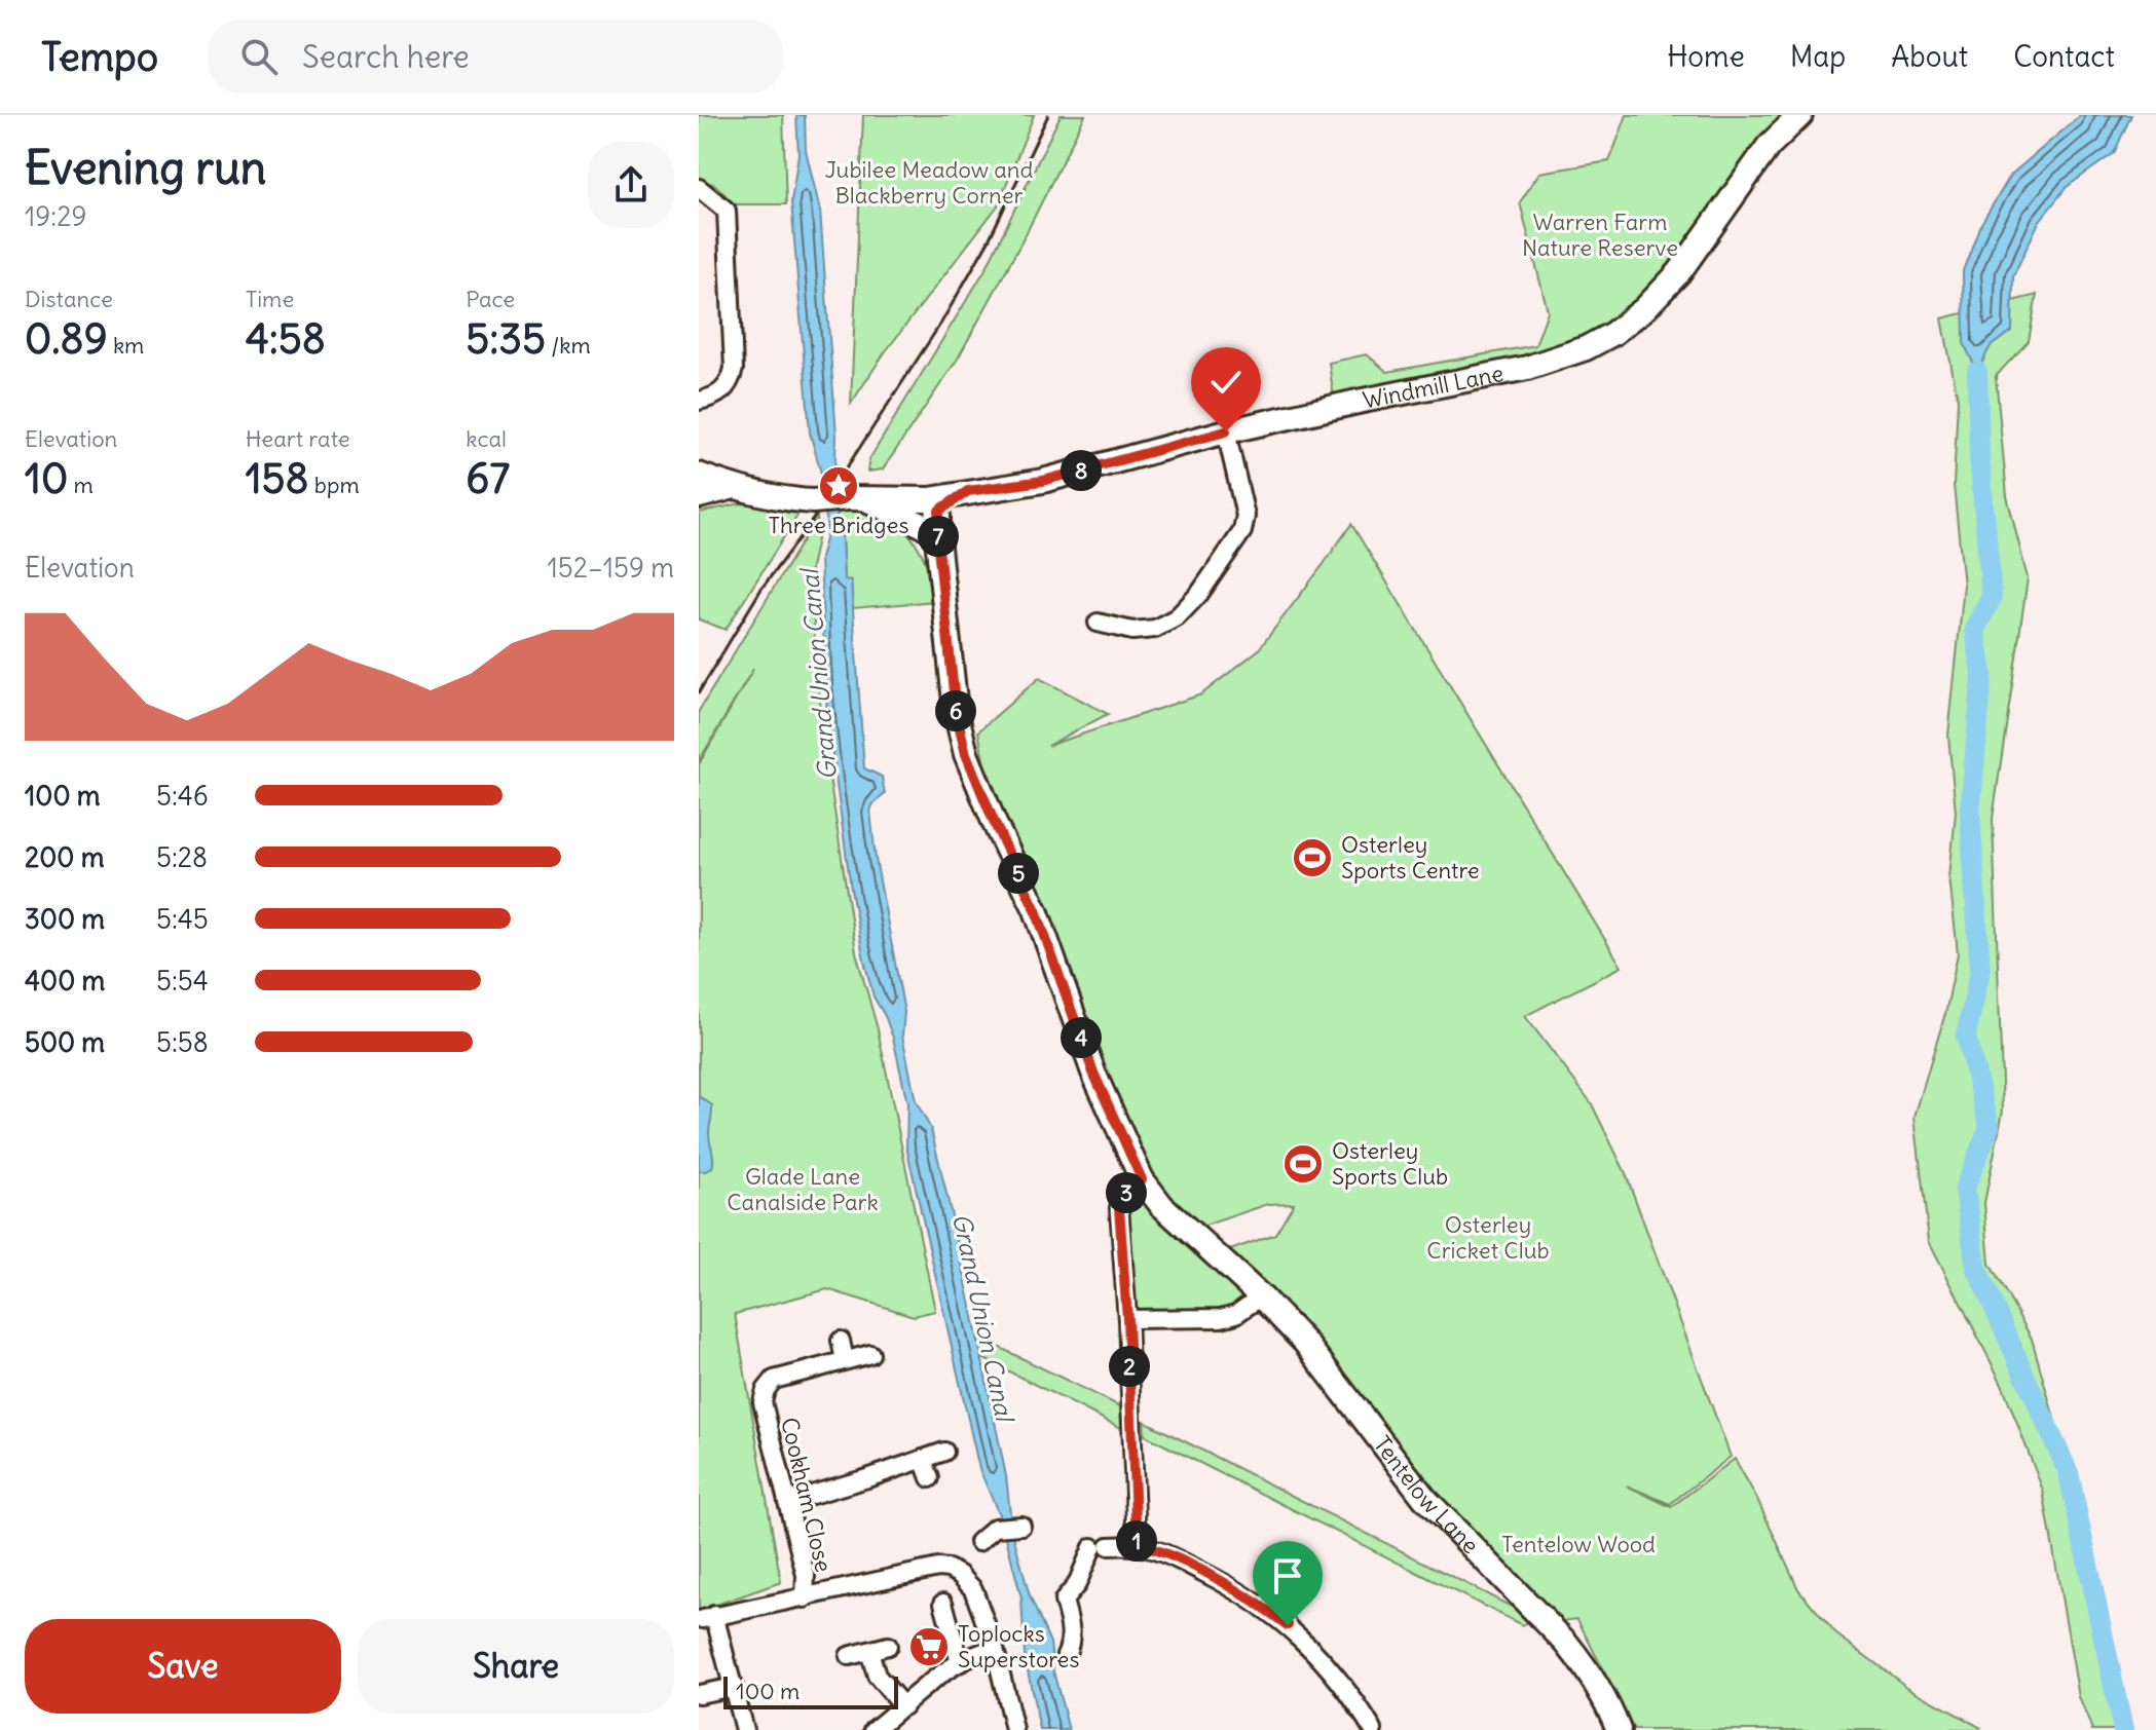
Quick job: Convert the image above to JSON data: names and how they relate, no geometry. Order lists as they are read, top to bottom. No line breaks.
{"streets":{"main road":["Windmill Lane","Tentelow Lane"],"street":["Cookham Close"]},"crossings":[["Windmill Lane","Tentelow Lane"]],"water":["Grand Union Canal"],"parks":["Jubilee Meadow and Blackberry Corner","Warren Farm Nature Reserve","Glade Lane Canalside Park","Osterley Cricket Club","Tentelow Wood"],"places":{"place":["Three Bridges"],"sports":["Osterley Sports Centre","Osterley Sports Club"],"supermarket":["Toplocks Superstores"]},"scale_bar":"100 m","page":{"header":"Tempo","search":"Search here","nav":["Home","Map","About","Contact"],"heading":["Evening run","19:29"],"stats":[["Distance","0.89 km"],["Time","4:58"],["Pace","5:35 /km"],["Elevation","10 m"],["Heart rate","158 bpm"],["kcal","67"]],"pins":["8","7","6","5","4","3","2","1"],"chart":["Elevation","152–159 m"],"list":[{"name":"100 m","note":"5:46"},{"name":"200 m","note":"5:28"},{"name":"300 m","note":"5:45"},{"name":"400 m","note":"5:54"},{"name":"500 m","note":"5:58"}],"buttons":["Save","Share"],"scale":"100 m"}}
